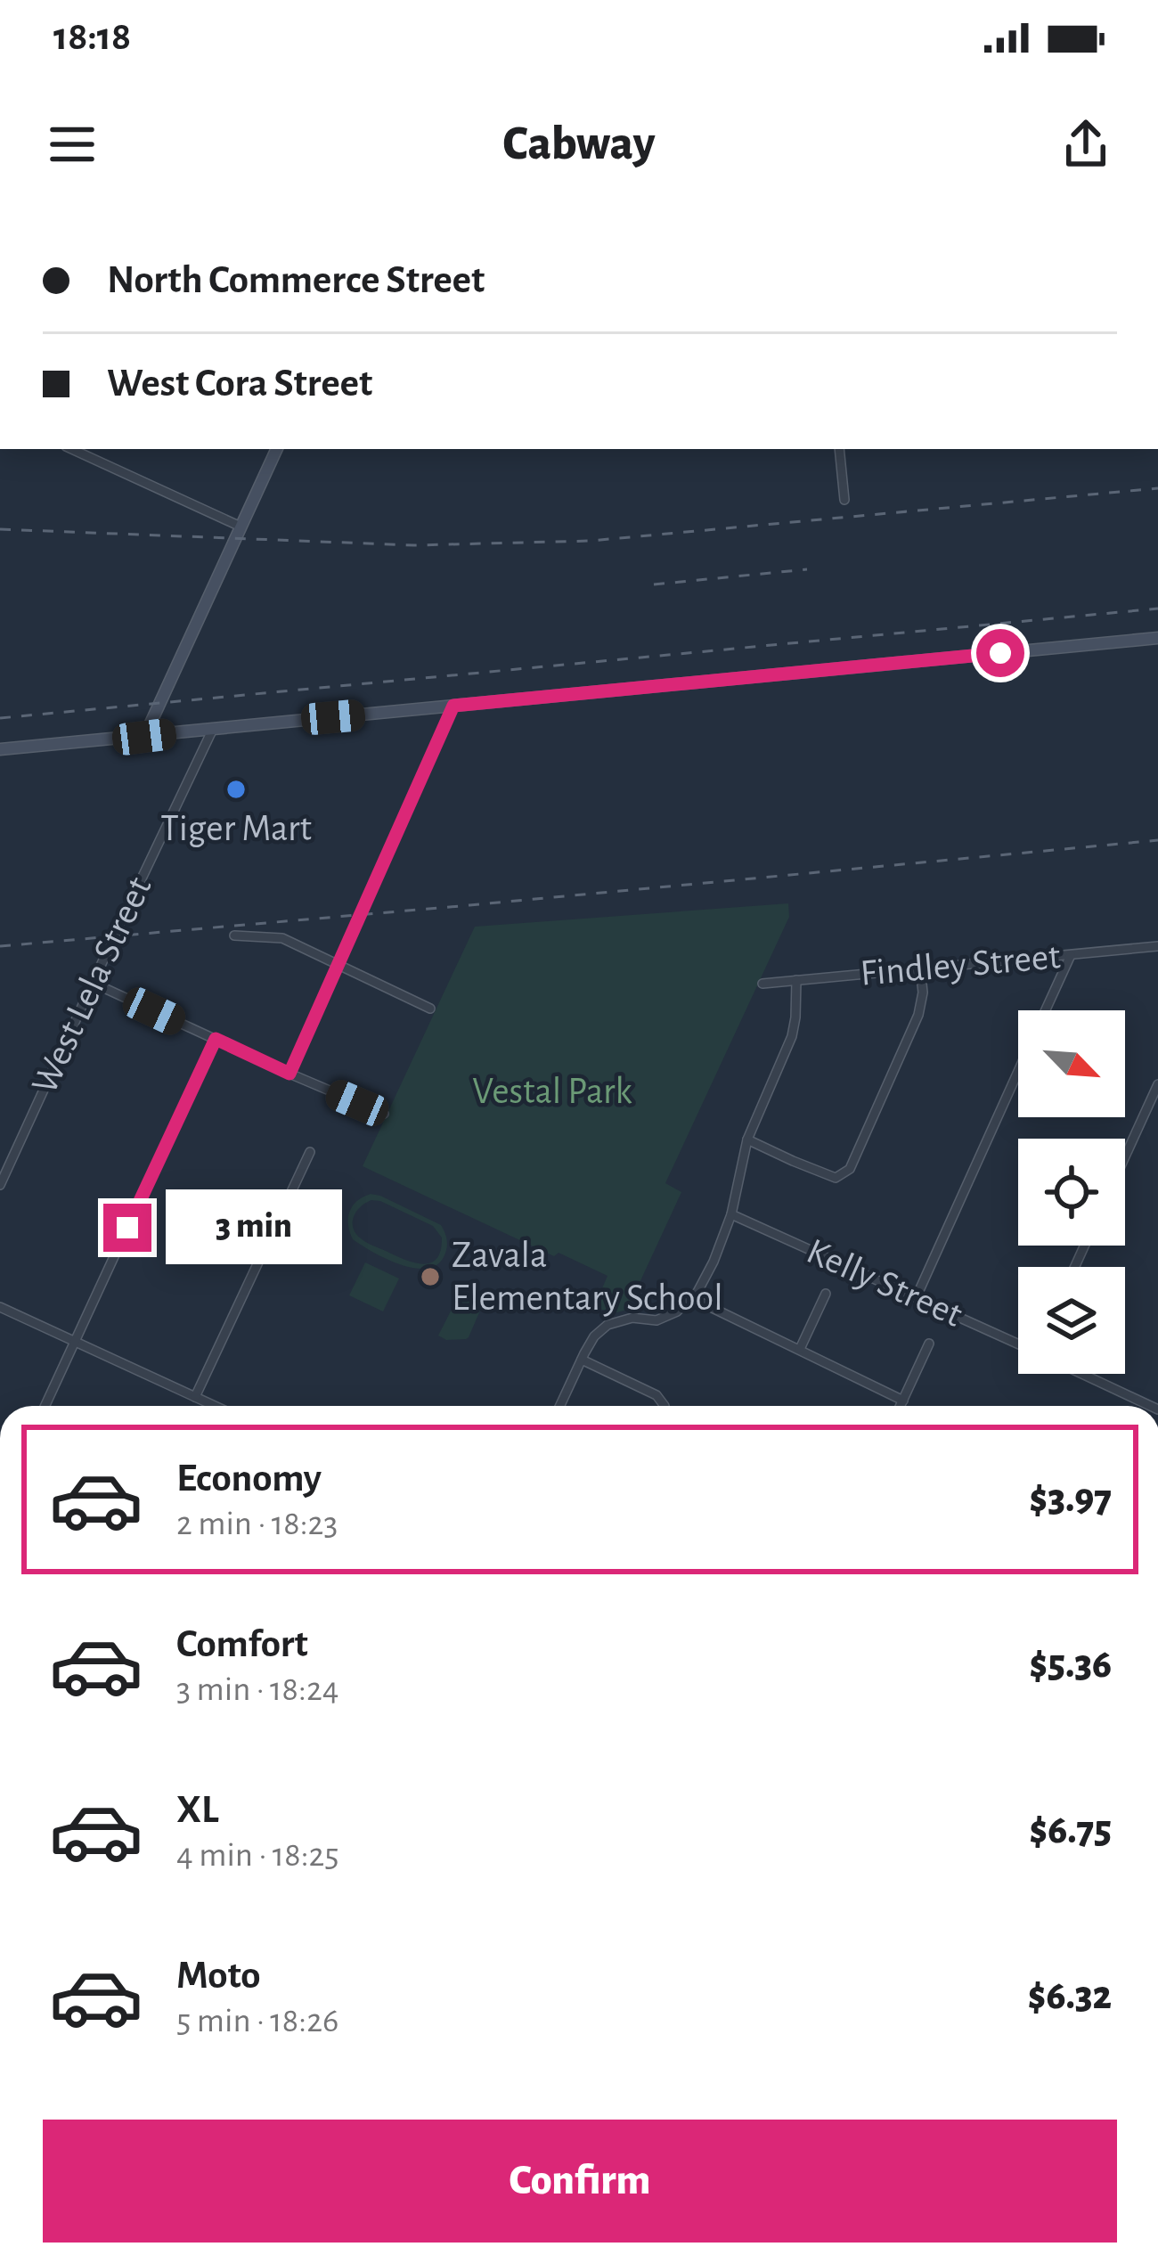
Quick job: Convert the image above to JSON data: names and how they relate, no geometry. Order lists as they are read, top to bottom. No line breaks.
{"streets":{"street":["Findley Street","West Lela Street","Kelly Street"]},"parks":["Vestal Park"],"places":["Tiger Mart","Zavala Elementary School"],"north":"bottom right","page":{"status":"18:18","header":"Cabway","banner":["North Commerce Street","West Cora Street"],"bubble":"3 min","list":[{"name":"Economy","note":"2 min · 18:23","value":"$3.97"},{"name":"Comfort","note":"3 min · 18:24","value":"$5.36"},{"name":"XL","note":"4 min · 18:25","value":"$6.75"},{"name":"Moto","note":"5 min · 18:26","value":"$6.32"}],"buttons":"Confirm"}}
